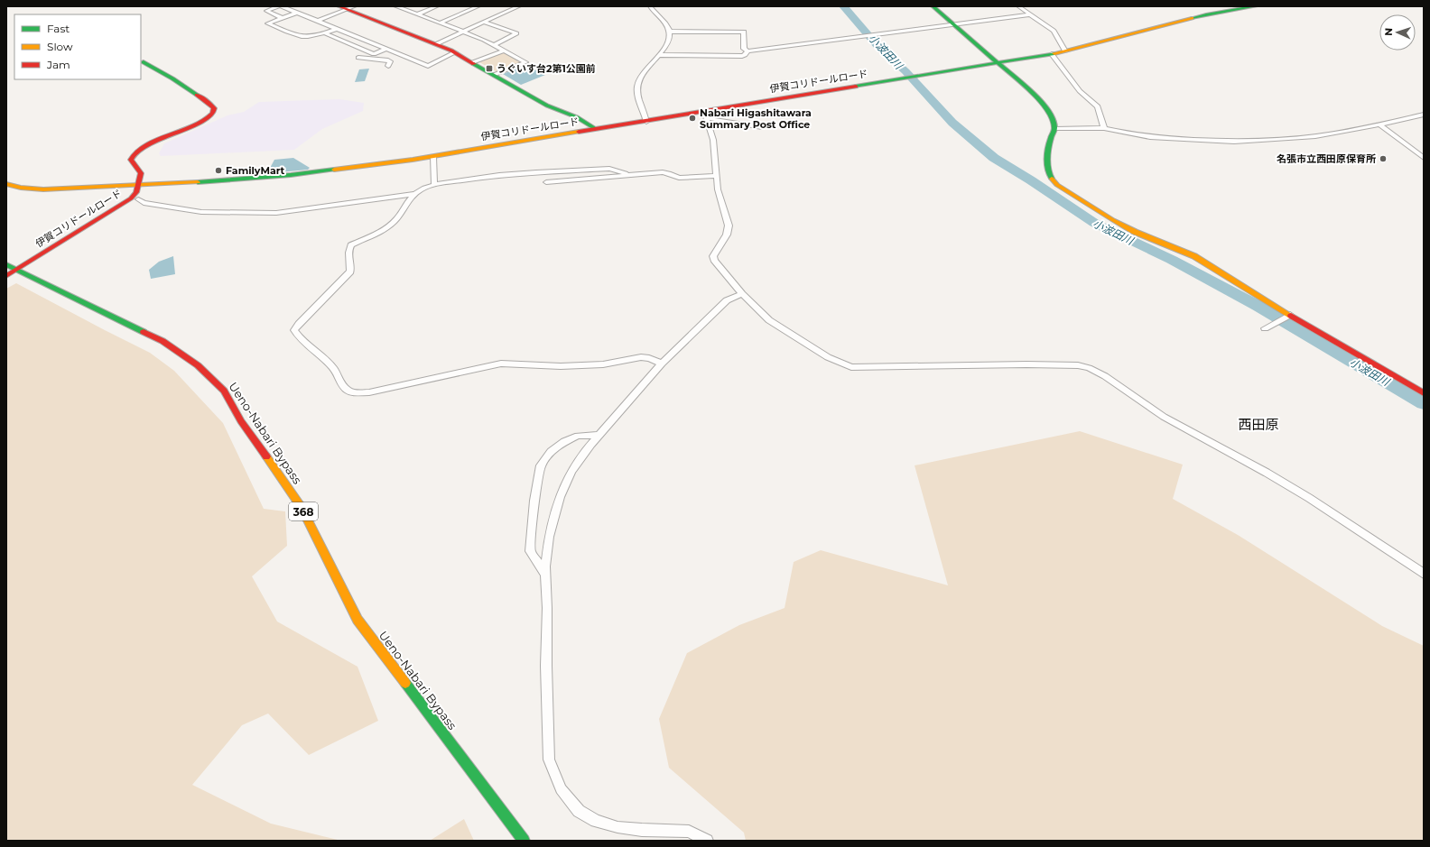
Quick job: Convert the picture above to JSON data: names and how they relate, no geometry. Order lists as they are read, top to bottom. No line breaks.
{"streets":{"main road":["伊賀コリドールロード","Ueno-Nabari Bypass","368"]},"crossings":[["伊賀コリドールロード","Ueno-Nabari Bypass"]],"districts":["西田原"],"water":["小波田川"],"places":{"transit":["うぐいす台2第1公園前"],"other":["Nabari Higashitawara Summary Post Office","名張市立西田原保育所","FamilyMart"]},"legend":["Fast","Slow","Jam"],"north":"left"}
